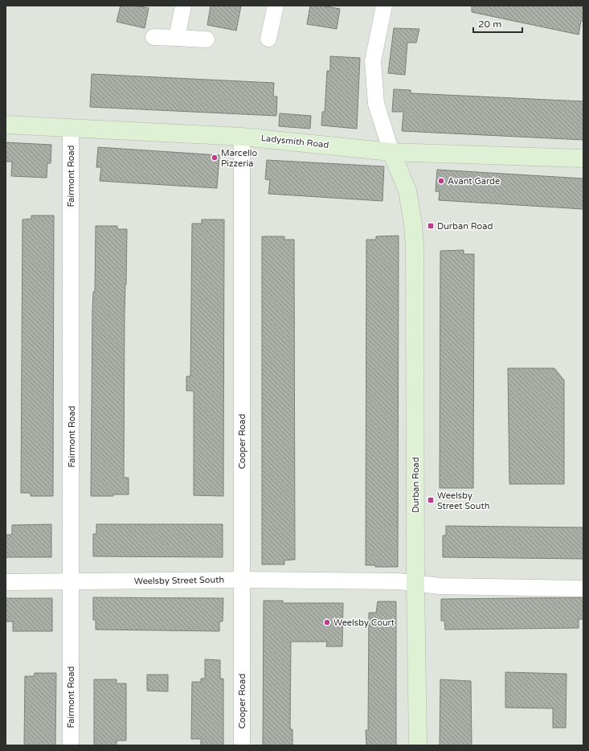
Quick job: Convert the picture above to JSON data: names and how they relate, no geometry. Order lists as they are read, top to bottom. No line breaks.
{"streets":{"street":["Ladysmith Road","Fairmont Road","Cooper Road","Durban Road","Weelsby Street South"]},"crossings":[["Ladysmith Road","Fairmont Road"],["Ladysmith Road","Cooper Road"],["Ladysmith Road","Durban Road"],["Fairmont Road","Weelsby Street South"],["Cooper Road","Weelsby Street South"],["Durban Road","Weelsby Street South"]],"places":{"other":["Marcello Pizzeria","Avant Garde","Weelsby Court"],"transit":["Durban Road","Weelsby Street South"]},"scale_bar":"20 m"}
